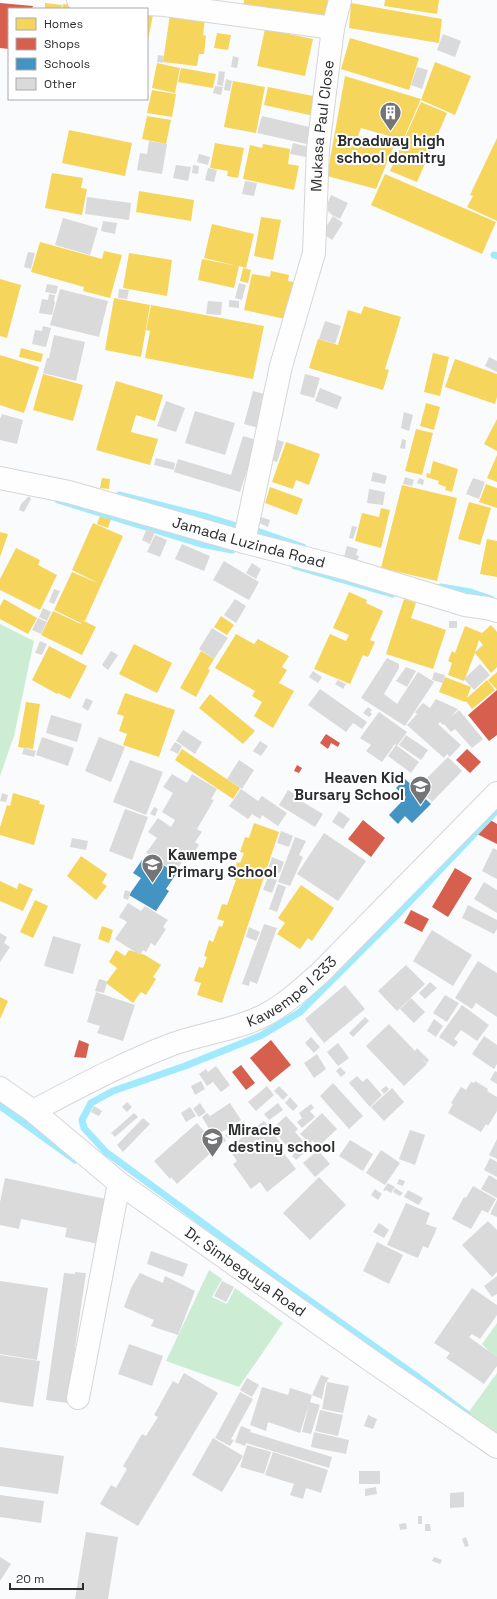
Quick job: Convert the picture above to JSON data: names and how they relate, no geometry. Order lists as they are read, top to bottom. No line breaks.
{"streets":{"street":["Mukasa Paul Close","Jamada Luzinda Road","Kawempe I 233","Dr. Simbeguya Road"]},"crossings":[["Mukasa Paul Close","Jamada Luzinda Road"],["Kawempe I 233","Dr. Simbeguya Road"]],"places":{"building":["Broadway high school domitry"],"school or university":["Heaven Kid Bursary School","Kawempe Primary School","Miracle destiny school"]},"legend":["Homes","Shops","Schools","Other"],"scale_bar":"20 m"}
